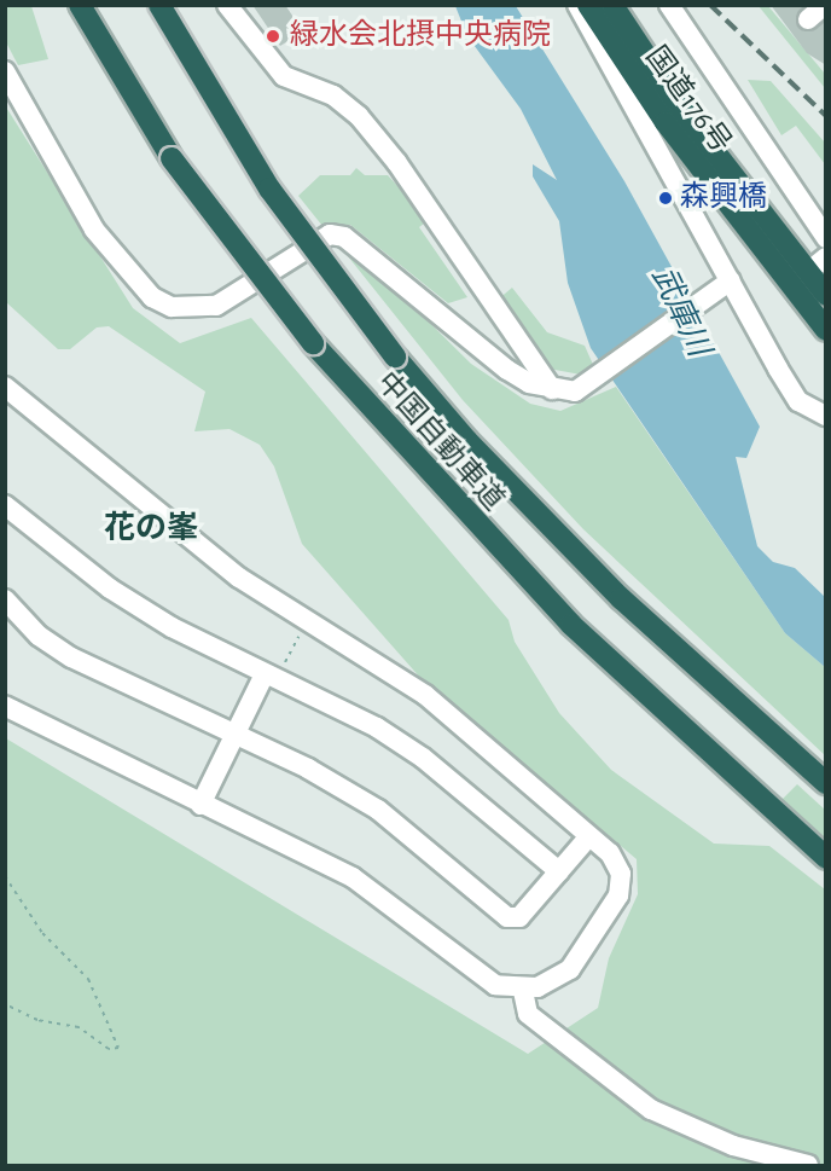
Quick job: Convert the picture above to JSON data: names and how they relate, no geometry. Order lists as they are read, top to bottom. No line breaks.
{"streets":{"highway":["国道176号","中国自動車道"]},"districts":["花の峯"],"water":["武庫川"],"places":["緑水会北摂中央病院","森興橋"]}
